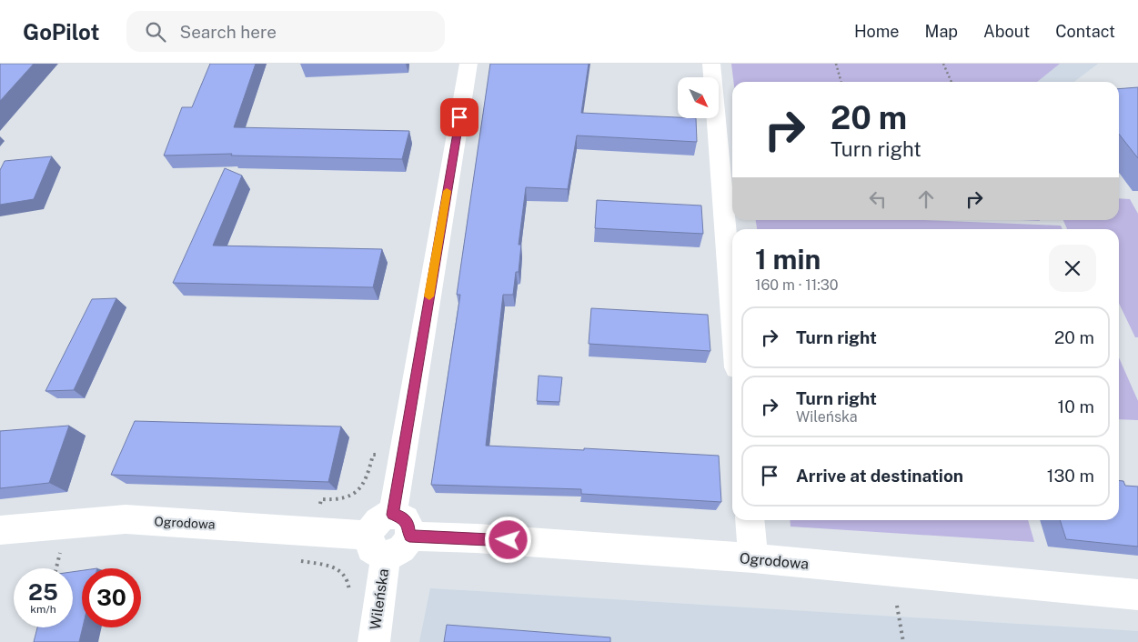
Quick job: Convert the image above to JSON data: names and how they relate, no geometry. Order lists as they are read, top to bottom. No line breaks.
{"streets":{"street":["Ogrodowa","Wileńska"]},"crossings":[["Ogrodowa","Wileńska"]],"north":"bottom right","page":{"header":"GoPilot","search":"Search here","nav":["Home","Map","About","Contact"],"turn":["20 m","Turn right"],"heading":["1 min","160 m · 11:30"],"list":[{"name":"Turn right","value":"20 m"},{"name":"Turn right","note":"Wileńska","value":"10 m"},{"name":"Arrive at destination","value":"130 m"}],"speed":"25 km/h","limit":"30"}}
